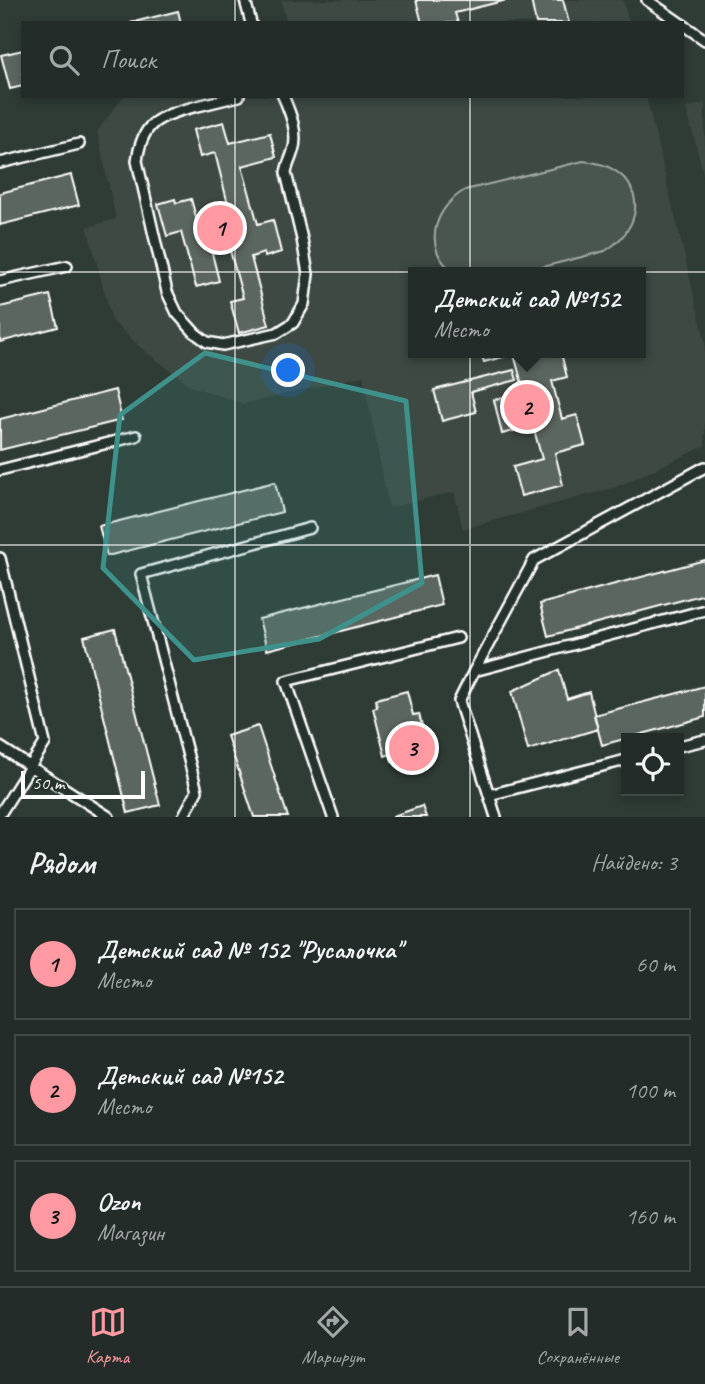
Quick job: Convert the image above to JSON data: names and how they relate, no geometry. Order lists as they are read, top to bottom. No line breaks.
{"scale_bar":"50 m","page":{"search":"Поиск","pins":["1","2","3"],"popup":["Детский сад №152","Место"],"scale":"50 m","heading":["Рядом","Найдено: 3"],"list":[{"mark":"1","name":"Детский сад № 152 \"Русалочка\"","note":"Место","value":"60 m"},{"mark":"2","name":"Детский сад №152","note":"Место","value":"100 m"},{"mark":"3","name":"Ozon","note":"Магазин","value":"160 m"}],"nav":["Карта","Маршрут","Сохранённые"]}}
